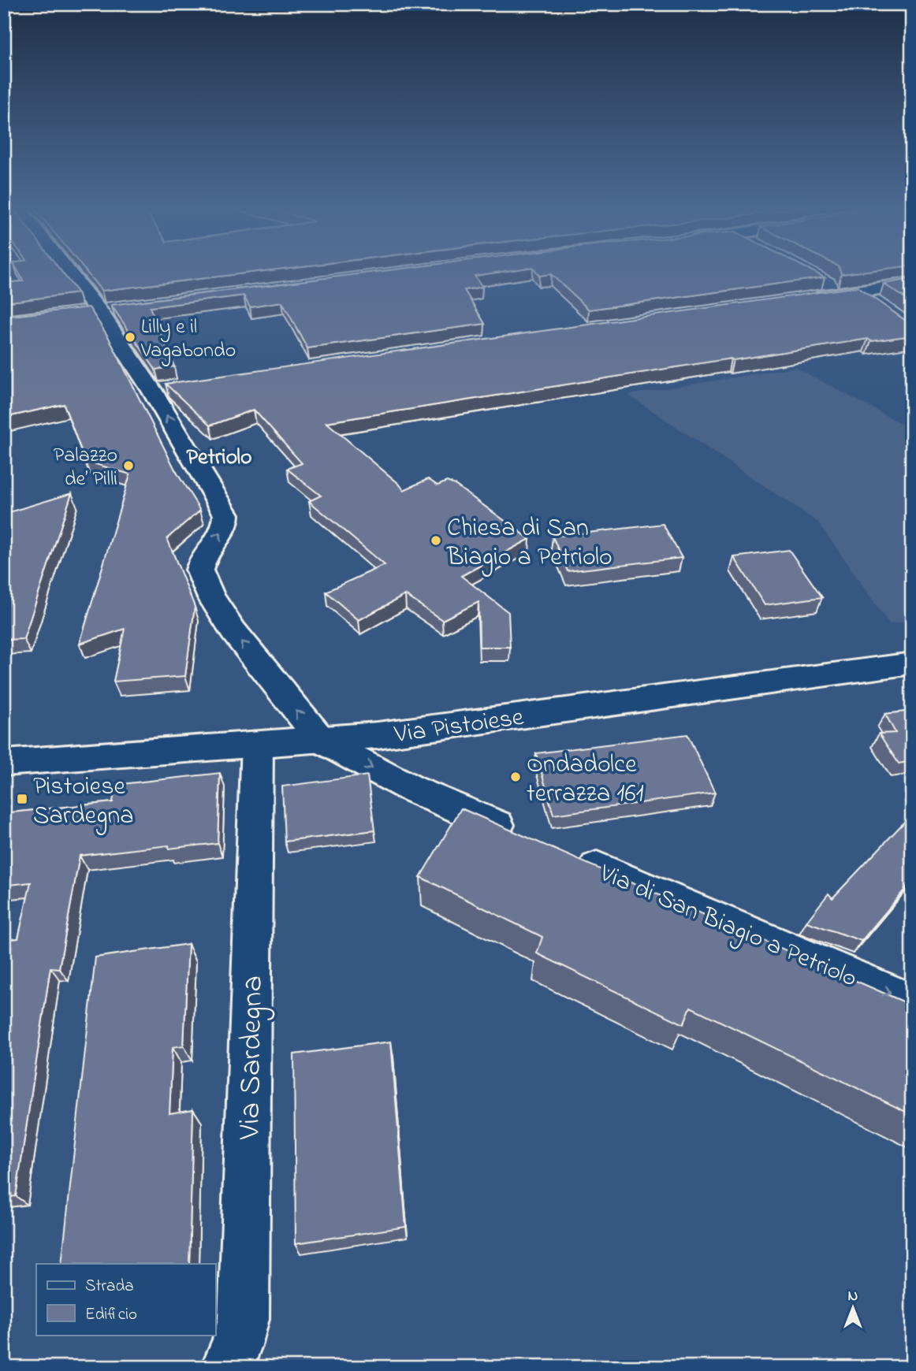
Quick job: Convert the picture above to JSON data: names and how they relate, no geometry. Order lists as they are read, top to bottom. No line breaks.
{"streets":{"street":["Via Pistoiese","Via di San Biagio a Petriolo","Via Sardegna"]},"crossings":[["Via Pistoiese","Via Sardegna"]],"one_way":["Via di San Biagio a Petriolo"],"districts":["Petriolo"],"places":{"other":["Lilly e il Vagabondo","Palazzo de’ Pilli","Chiesa di San Biagio a Petriolo","Ondadolce terrazza 161"],"transit":["Pistoiese Sardegna"]},"legend":["Strada","Edificio"],"north":"top"}
